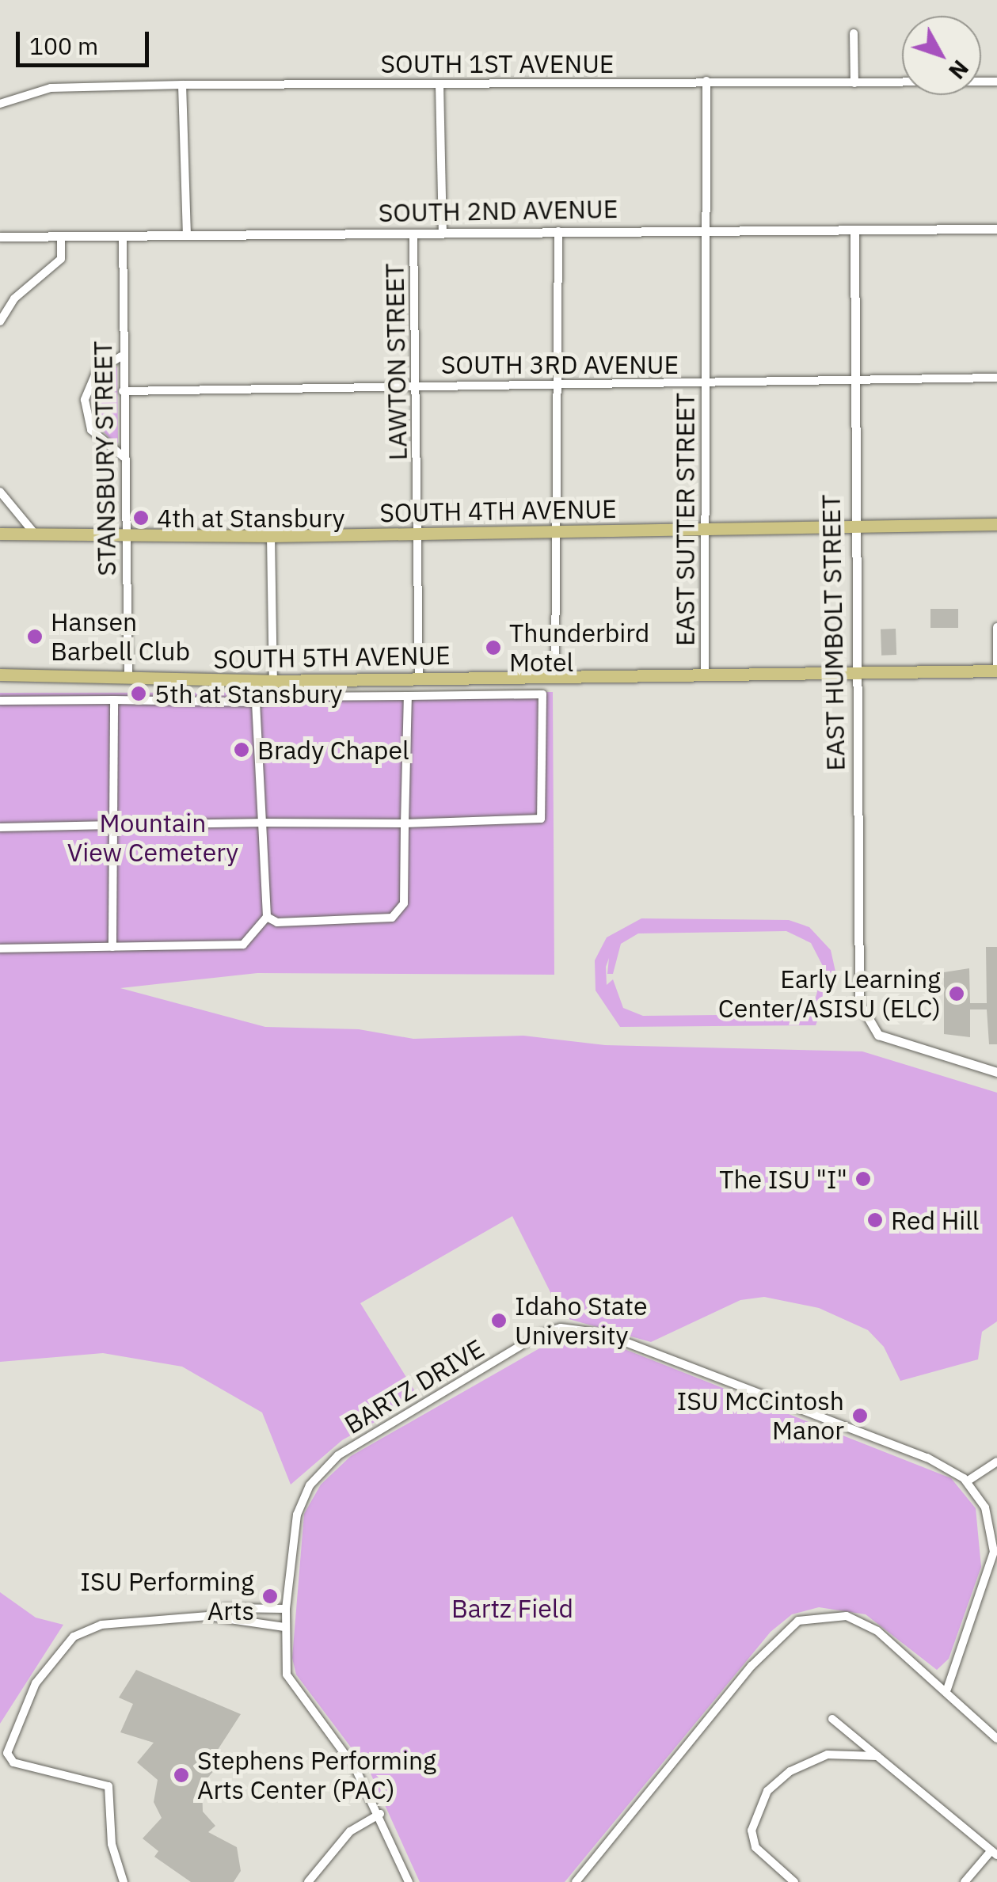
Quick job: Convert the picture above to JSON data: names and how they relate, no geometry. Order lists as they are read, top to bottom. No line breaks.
{"streets":{"main road":["SOUTH 4TH AVENUE","SOUTH 5TH AVENUE"],"street":["SOUTH 1ST AVENUE","SOUTH 2ND AVENUE","LAWTON STREET","SOUTH 3RD AVENUE","STANSBURY STREET","EAST SUTTER STREET","EAST HUMBOLT STREET","BARTZ DRIVE"]},"crossings":[["SOUTH 1ST AVENUE","EAST SUTTER STREET"],["SOUTH 2ND AVENUE","LAWTON STREET"],["SOUTH 2ND AVENUE","STANSBURY STREET"],["SOUTH 2ND AVENUE","EAST SUTTER STREET"],["SOUTH 2ND AVENUE","EAST HUMBOLT STREET"],["LAWTON STREET","SOUTH 3RD AVENUE"],["LAWTON STREET","SOUTH 4TH AVENUE"],["LAWTON STREET","SOUTH 5TH AVENUE"],["SOUTH 3RD AVENUE","STANSBURY STREET"],["SOUTH 3RD AVENUE","EAST SUTTER STREET"],["SOUTH 3RD AVENUE","EAST HUMBOLT STREET"],["STANSBURY STREET","SOUTH 4TH AVENUE"],["STANSBURY STREET","SOUTH 5TH AVENUE"],["SOUTH 4TH AVENUE","EAST SUTTER STREET"],["SOUTH 4TH AVENUE","EAST HUMBOLT STREET"],["EAST SUTTER STREET","SOUTH 5TH AVENUE"],["EAST HUMBOLT STREET","SOUTH 5TH AVENUE"]],"parks":["Mountain View Cemetery","Bartz Field"],"places":["4th at Stansbury","Hansen Barbell Club","Thunderbird Motel","5th at Stansbury","Brady Chapel","Early Learning Center/ASISU (ELC)","The ISU \"I\"","Red Hill","Idaho State University","ISU McCintosh Manor","ISU Performing Arts","Stephens Performing Arts Center (PAC)"],"scale_bar":"100 m","north":"bottom right"}
